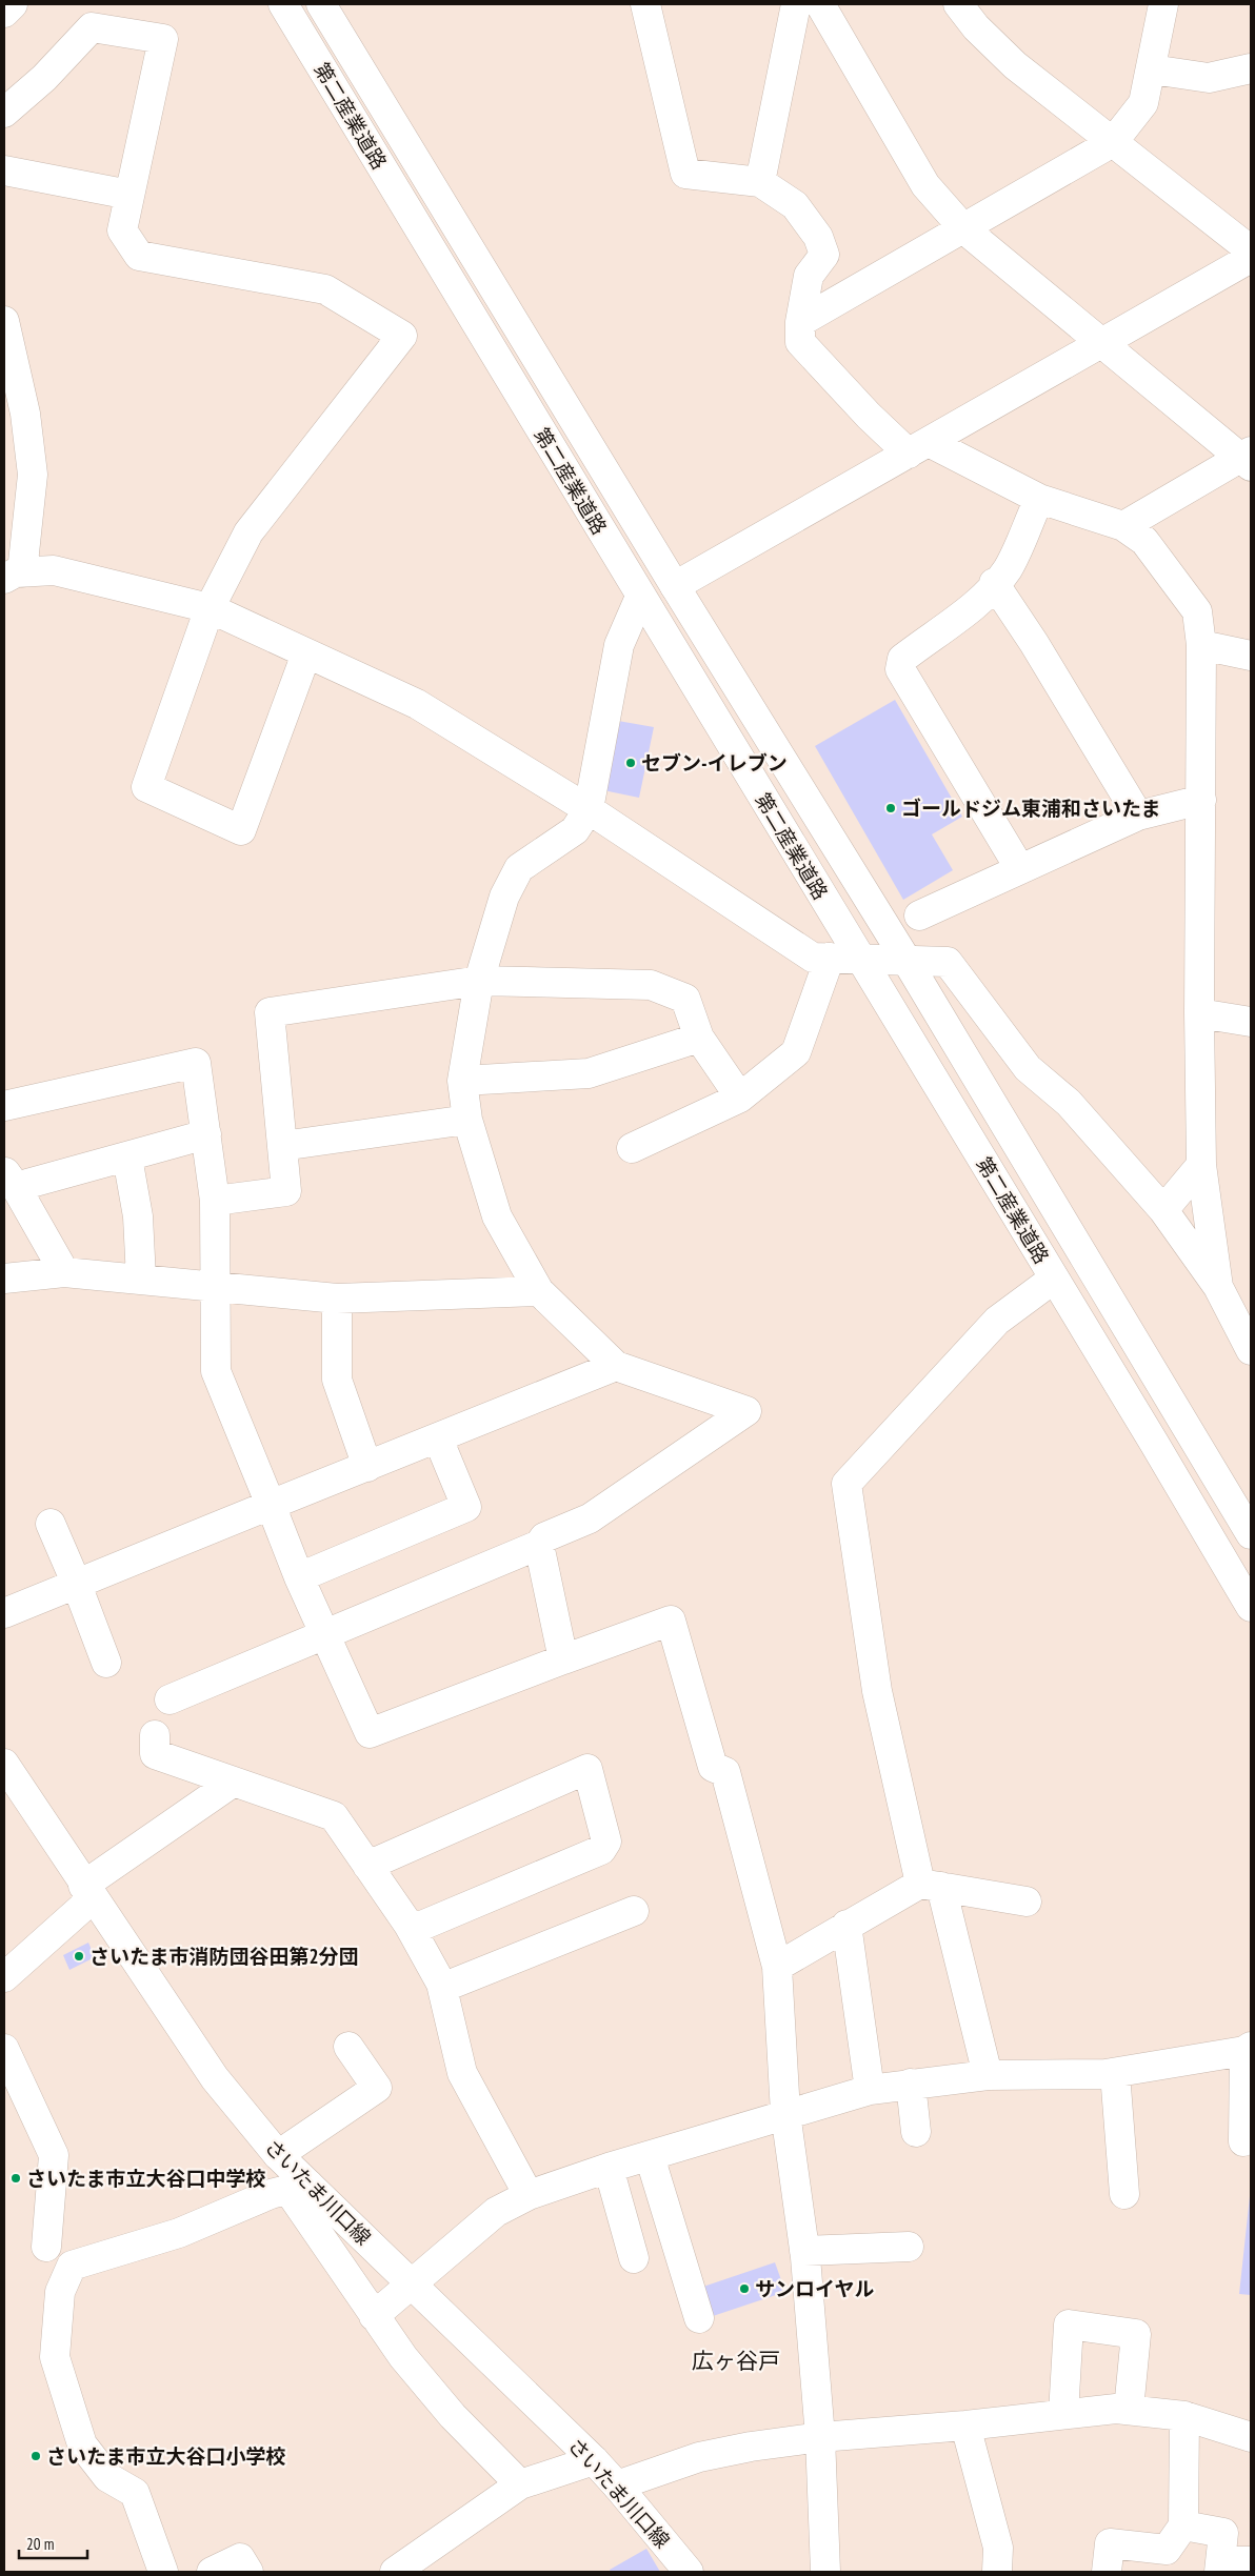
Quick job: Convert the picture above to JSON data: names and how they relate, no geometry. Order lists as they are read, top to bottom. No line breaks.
{"streets":{"street":["第二産業道路","さいたま川口線"]},"districts":["広ヶ谷戸"],"places":["セブン-イレブン","ゴールドジム東浦和さいたま","さいたま市消防団谷田第2分団","さいたま市立大谷口中学校","サンロイヤル","さいたま市立大谷口小学校"],"scale_bar":"20 m"}
